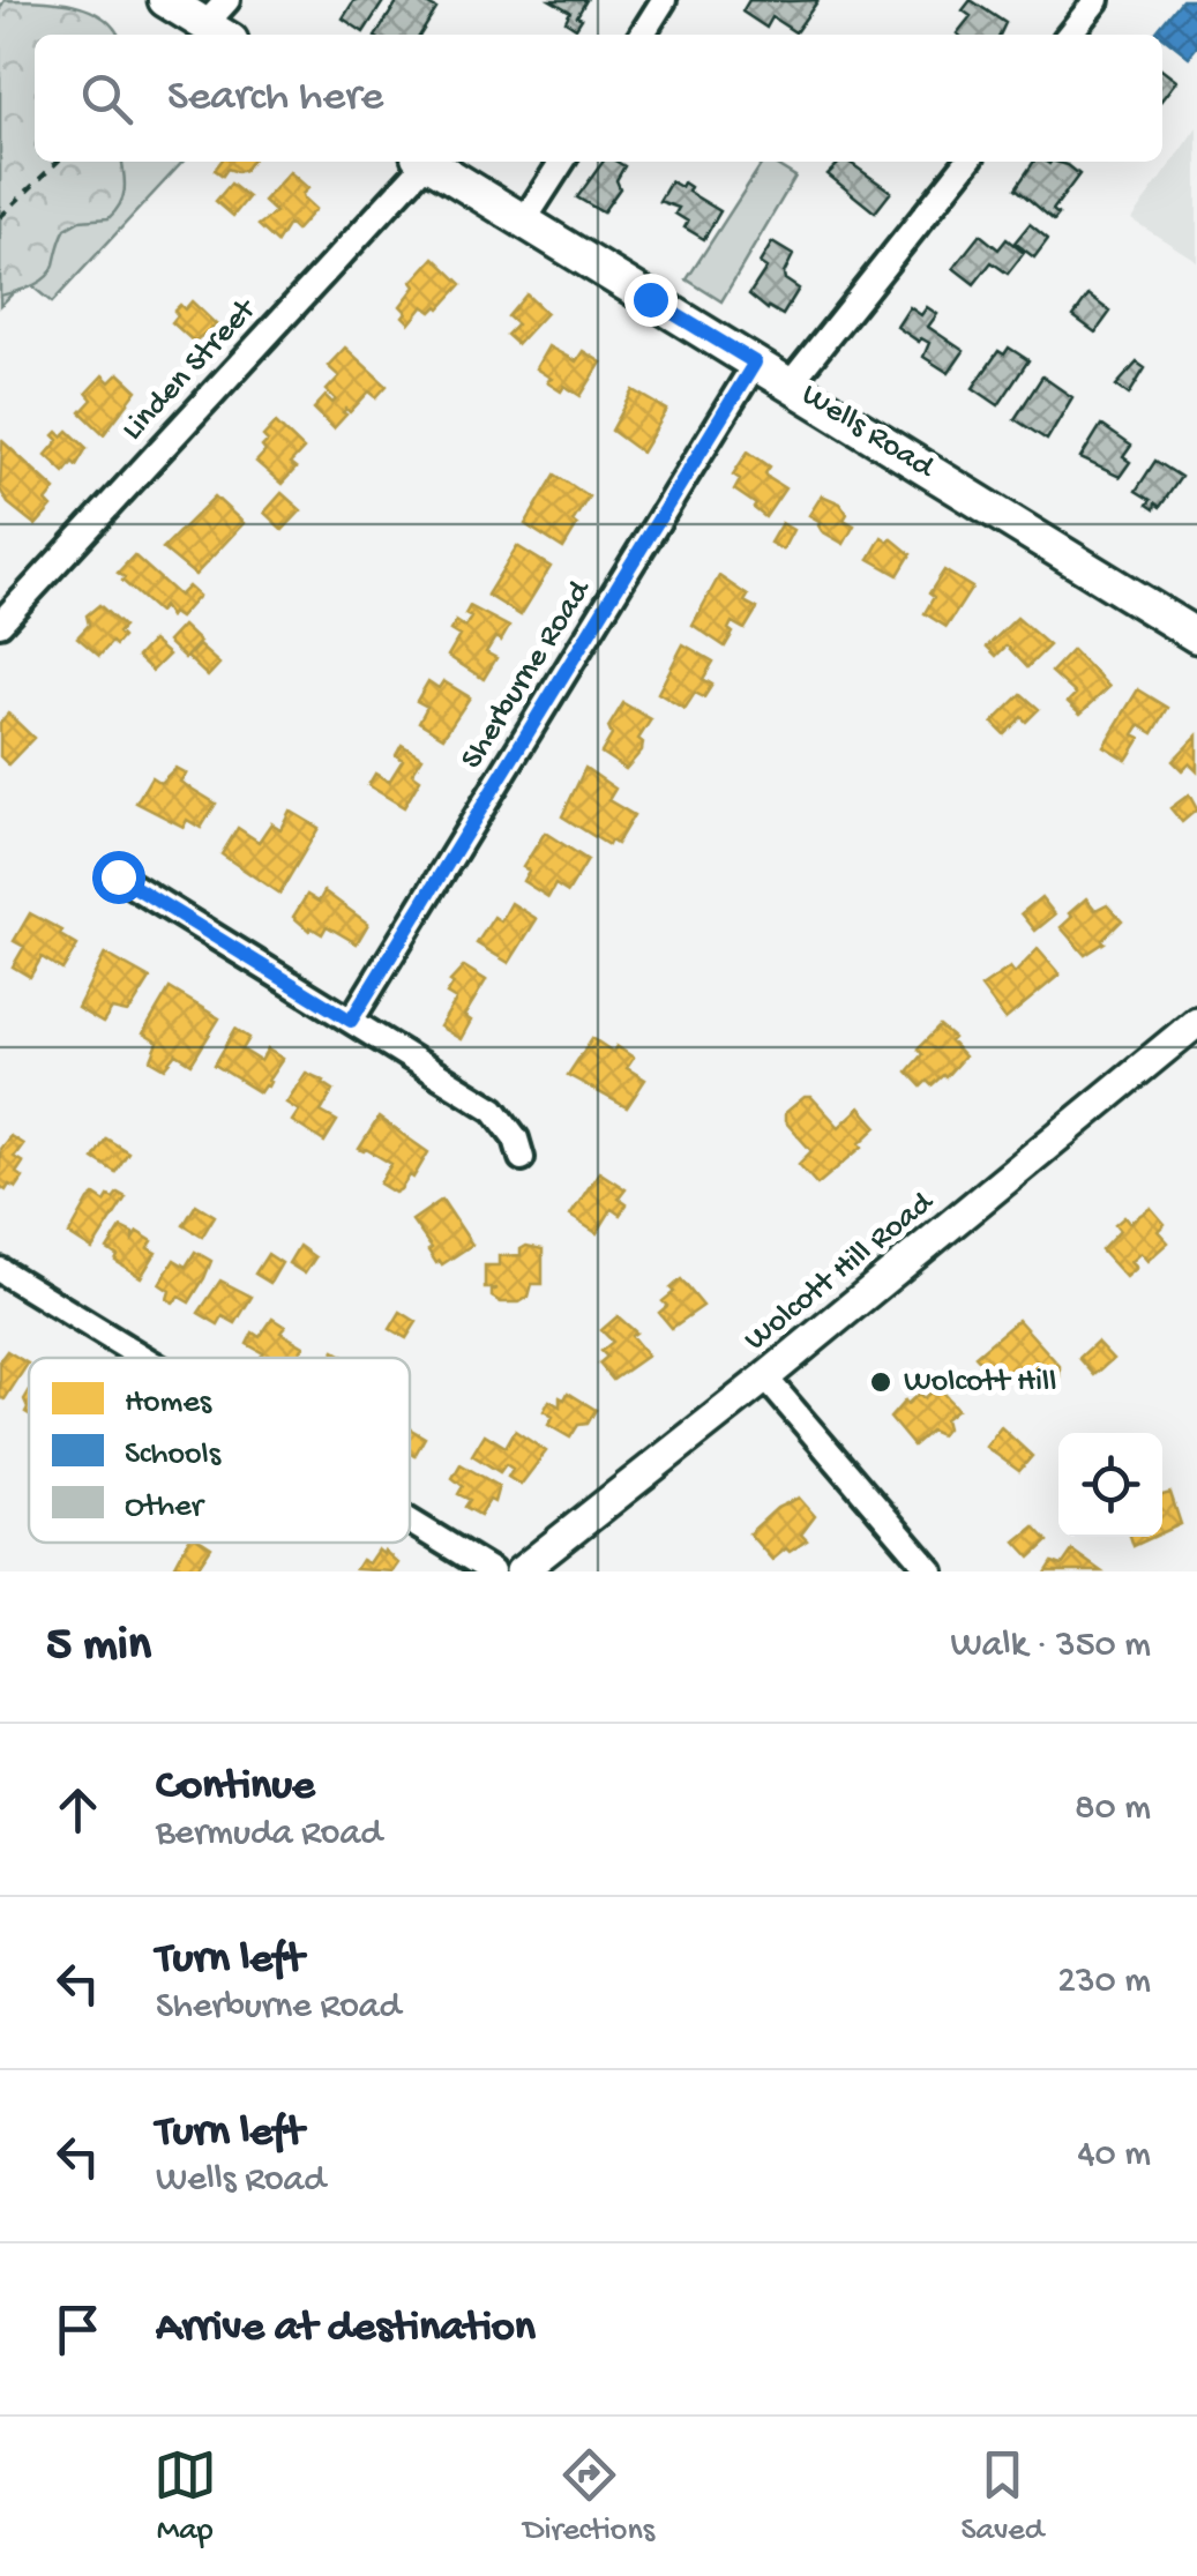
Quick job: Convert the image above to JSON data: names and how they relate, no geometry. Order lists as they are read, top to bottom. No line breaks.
{"streets":{"main road":["Wells Road"],"street":["Linden Street","Sherburne Road","Wolcott Hill Road"]},"crossings":[["Wells Road","Sherburne Road"]],"places":["Wolcott Hill"],"legend":["Homes","Schools","Other"],"page":{"search":"Search here","heading":["5 min","Walk · 350 m"],"list":[["Continue","Bermuda Road","80 m"],["Turn left","Sherburne Road","230 m"],["Turn left","Wells Road","40 m"],"Arrive at destination"],"nav":["Map","Directions","Saved"]}}
